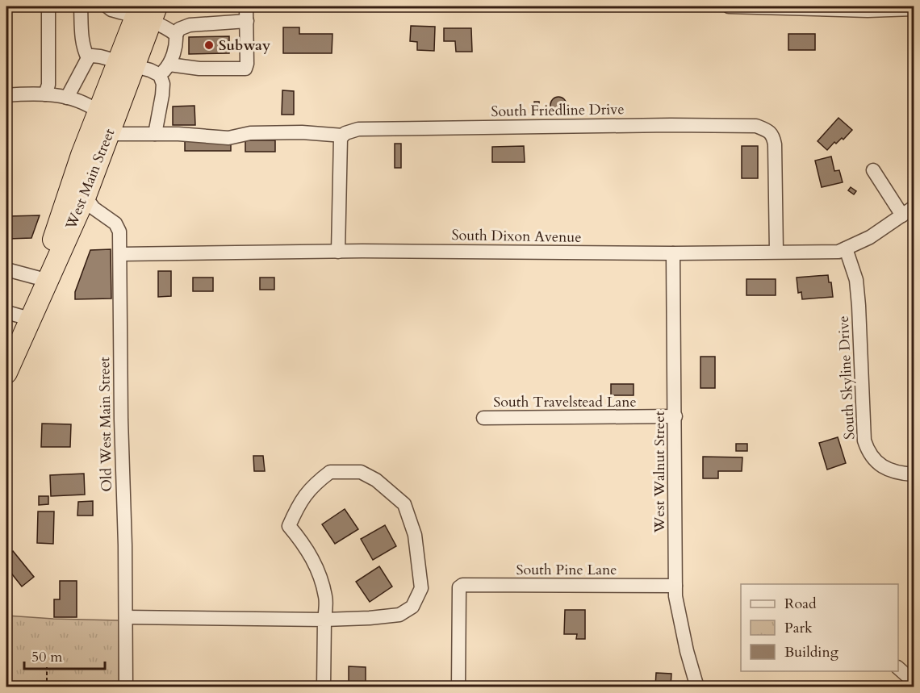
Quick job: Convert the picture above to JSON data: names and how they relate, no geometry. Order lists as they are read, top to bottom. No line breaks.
{"streets":{"highway":["West Main Street"],"street":["South Friedline Drive","South Dixon Avenue","South Skyline Drive","South Travelstead Lane","Old West Main Street","West Walnut Street","South Pine Lane"]},"crossings":[["South Friedline Drive","South Dixon Avenue"],["West Main Street","Old West Main Street"],["South Dixon Avenue","South Skyline Drive"],["South Dixon Avenue","Old West Main Street"],["South Dixon Avenue","West Walnut Street"],["South Travelstead Lane","West Walnut Street"],["West Walnut Street","South Pine Lane"]],"places":["Subway"],"legend":["Road","Park","Building"],"scale_bar":"50 m"}
